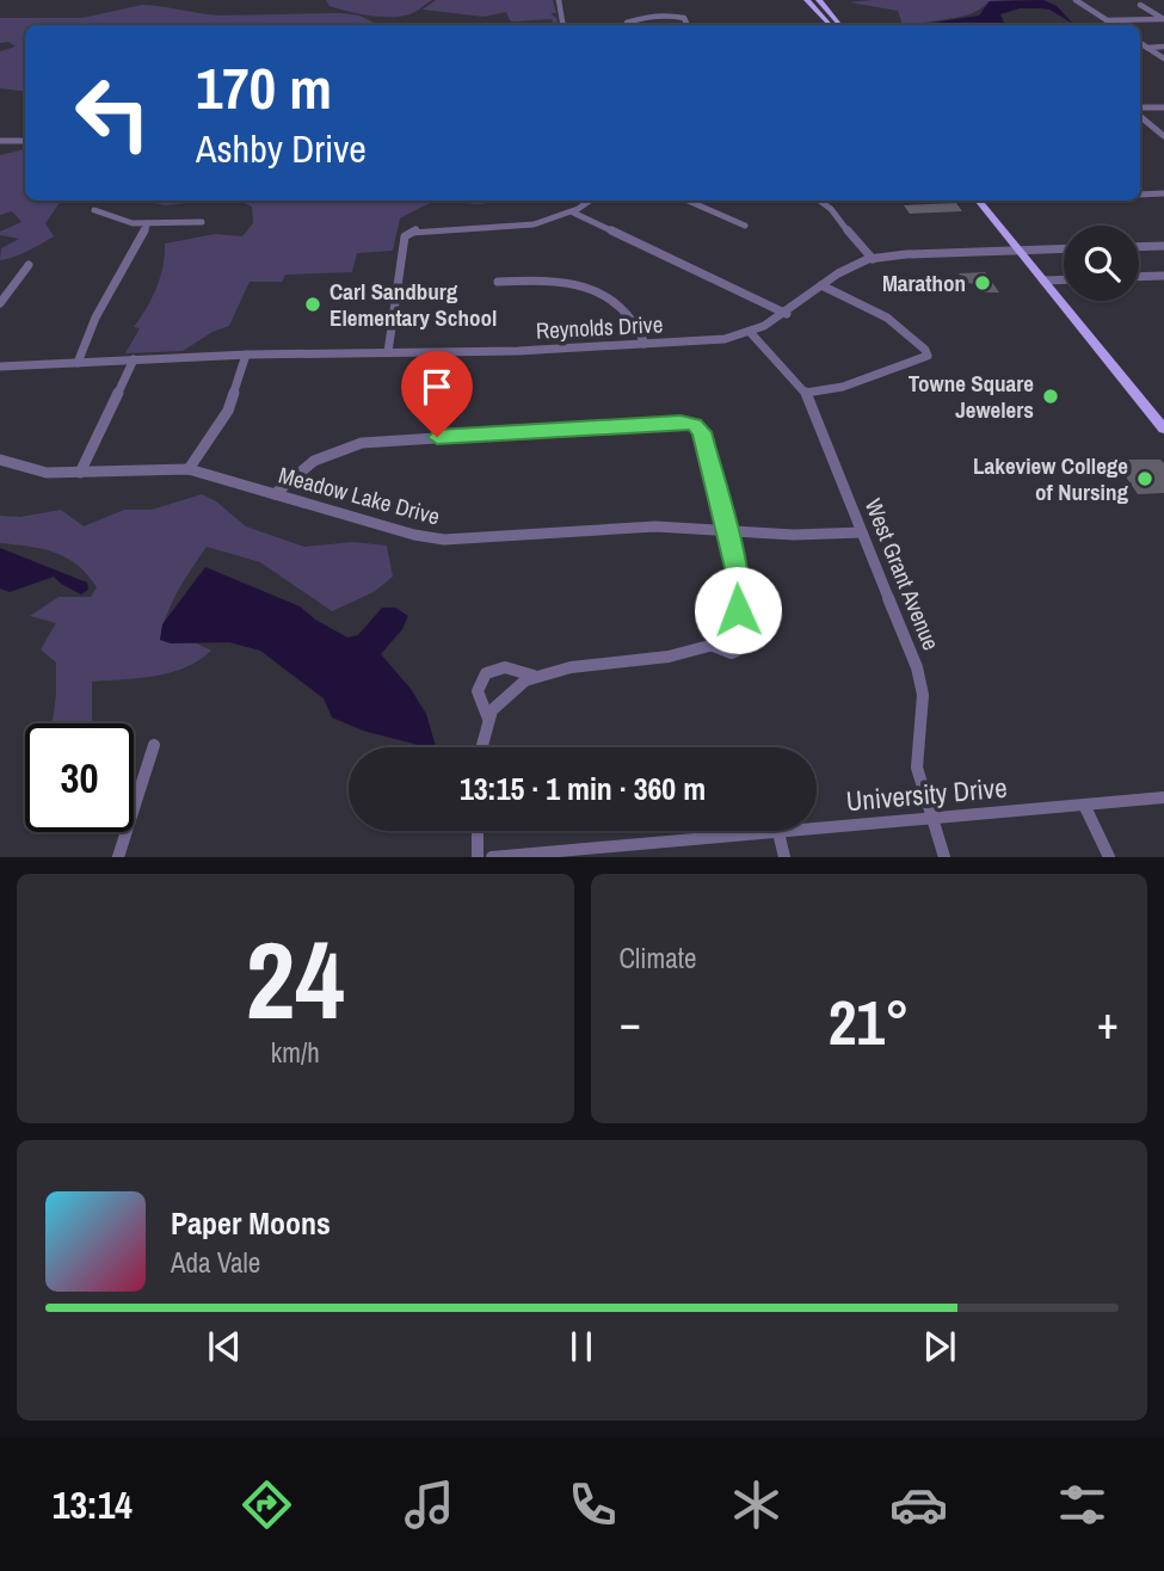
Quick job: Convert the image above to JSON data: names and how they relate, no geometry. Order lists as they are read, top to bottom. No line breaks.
{"streets":{"street":["Reynolds Drive","Meadow Lake Drive","West Grant Avenue","University Drive"]},"crossings":[["Reynolds Drive","West Grant Avenue"],["Meadow Lake Drive","West Grant Avenue"],["West Grant Avenue","University Drive"]],"places":["Marathon","Carl Sandburg Elementary School","Towne Square Jewelers","Lakeview College of Nursing"],"page":{"turn":["170 m","Ashby Drive"],"limit":"30","trip":"13:15 · 1 min · 360 m","tile":[["24","km/h"],"Climate"],"heat":["−","21°","+"],"song":["Paper Moons","Ada Vale"],"tabs":"13:14"}}
